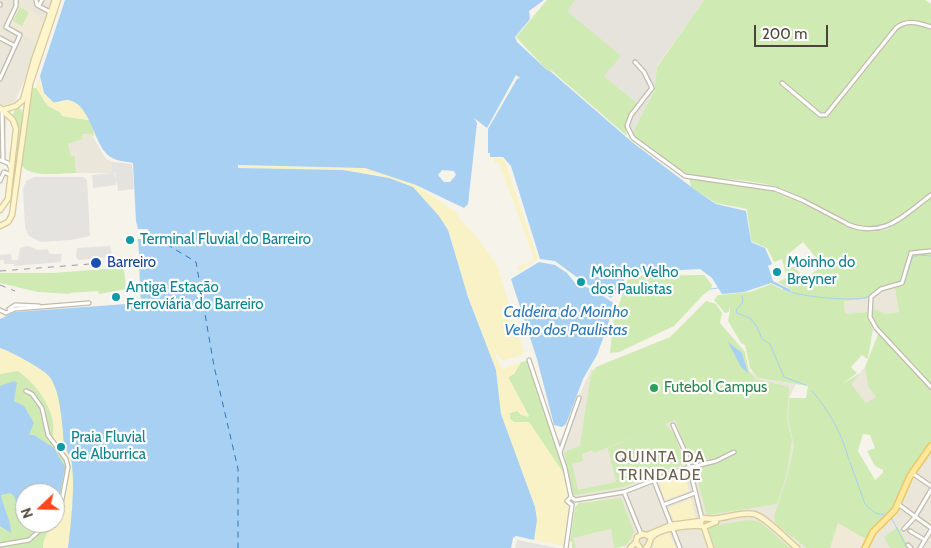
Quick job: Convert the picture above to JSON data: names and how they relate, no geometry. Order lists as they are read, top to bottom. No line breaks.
{"districts":["QUINTA DA TRINDADE"],"water":["Caldeira do Moinho Velho dos Paulistas"],"places":["Terminal Fluvial do Barreiro","Barreiro","Moinho do Breyner","Moinho Velho dos Paulistas","Antiga Estação Ferroviária do Barreiro","Futebol Campus","Praia Fluvial de Alburrica"],"scale_bar":"200 m","north":"left"}
